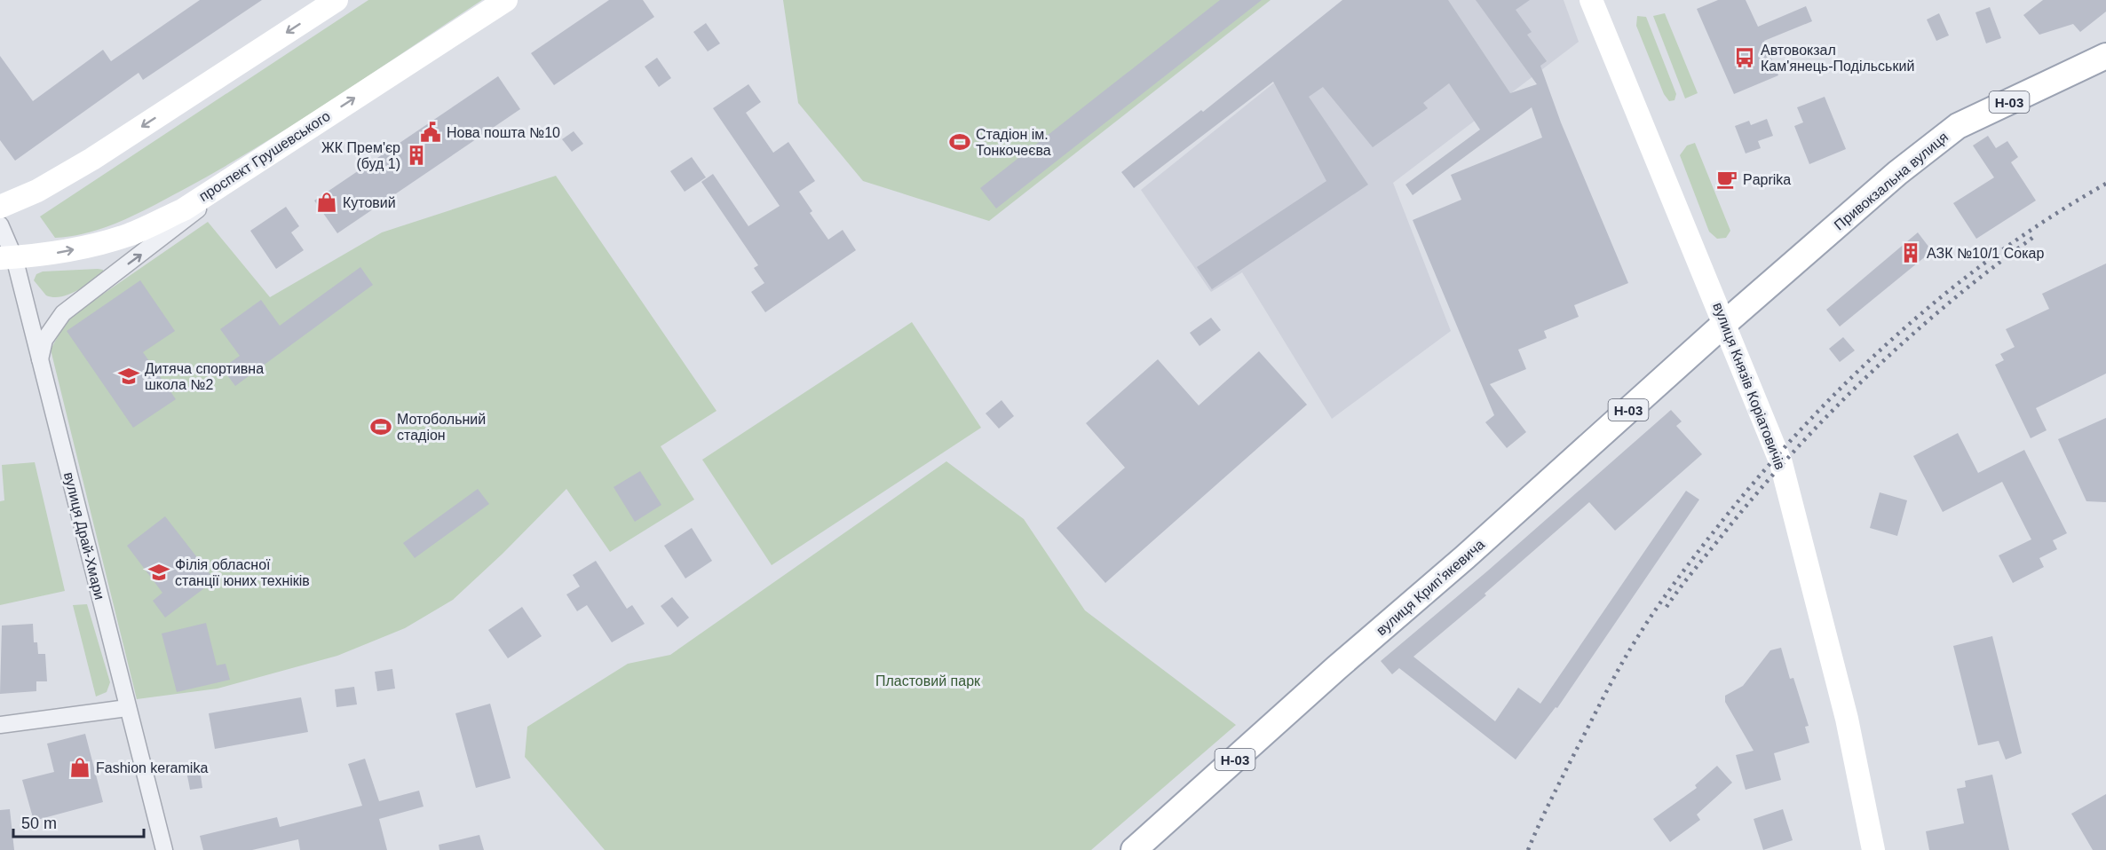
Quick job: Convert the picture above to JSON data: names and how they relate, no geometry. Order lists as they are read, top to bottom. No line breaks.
{"streets":{"main road":["Н-03","проспект Грушевського","Привокзальна вулиця","вулиця Князів Коріатовичів","вулиця Крипʼякевича"],"street":["вулиця Драй-Хмари"]},"crossings":[["проспект Грушевського","вулиця Драй-Хмари"],["Привокзальна вулиця","вулиця Князів Коріатовичів"],["Привокзальна вулиця","вулиця Крипʼякевича"],["вулиця Князів Коріатовичів","вулиця Крипʼякевича"]],"parks":["Пластовий парк"],"places":{"bus stop":["Автовокзал Кам'янець-Подільський"],"public building":["Нова пошта №10"],"sports":["Стадіон ім. Тонкочеєва","Мотобольний стадіон"],"building":["ЖК Прем'єр (буд 1)","АЗК №10/1 Сокар"],"cafe":["Paprika"],"shop":["Кутовий","Fashion keramika"],"school or university":["Дитяча спортивна школа №2","Філія обласної станції юних техніків"]},"scale_bar":"50 m"}
